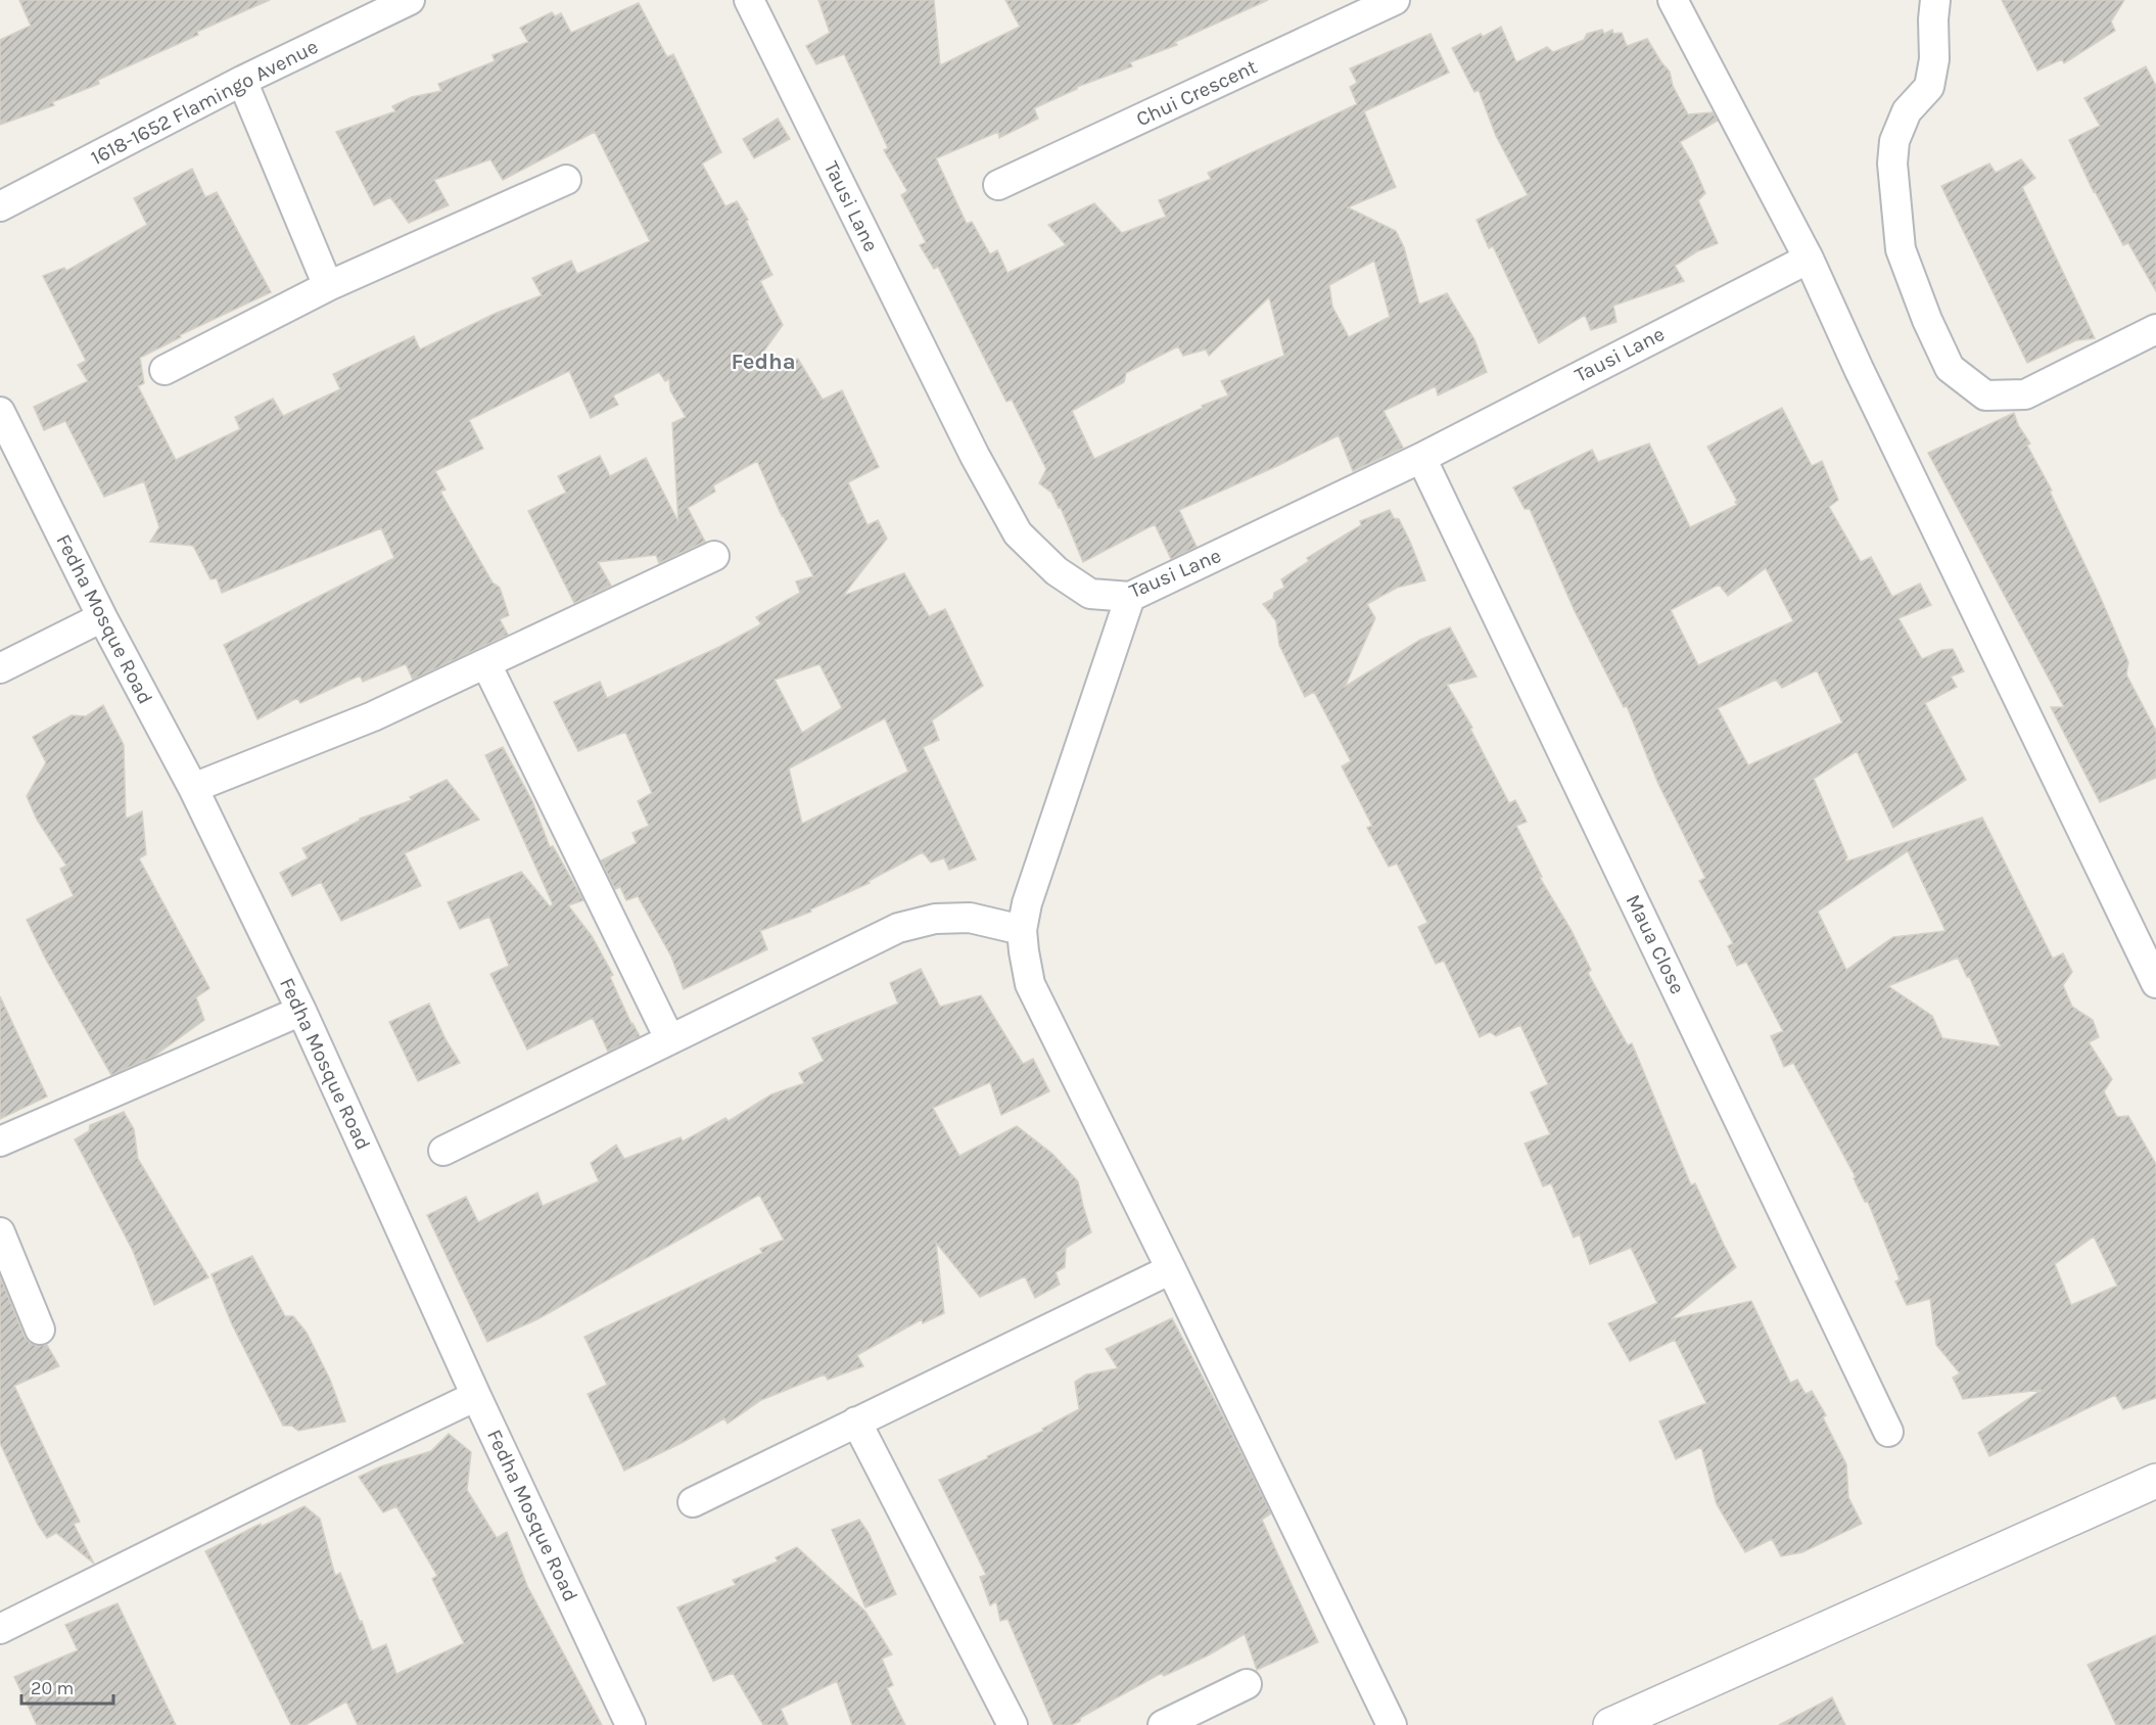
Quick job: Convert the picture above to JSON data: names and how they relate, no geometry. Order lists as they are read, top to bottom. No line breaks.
{"streets":{"street":["Chui Crescent","1618-1652 Flamingo Avenue","Tausi Lane","Fedha Mosque Road","Maua Close"]},"crossings":[["Tausi Lane","Maua Close"]],"districts":["Fedha"],"scale_bar":"20 m"}
